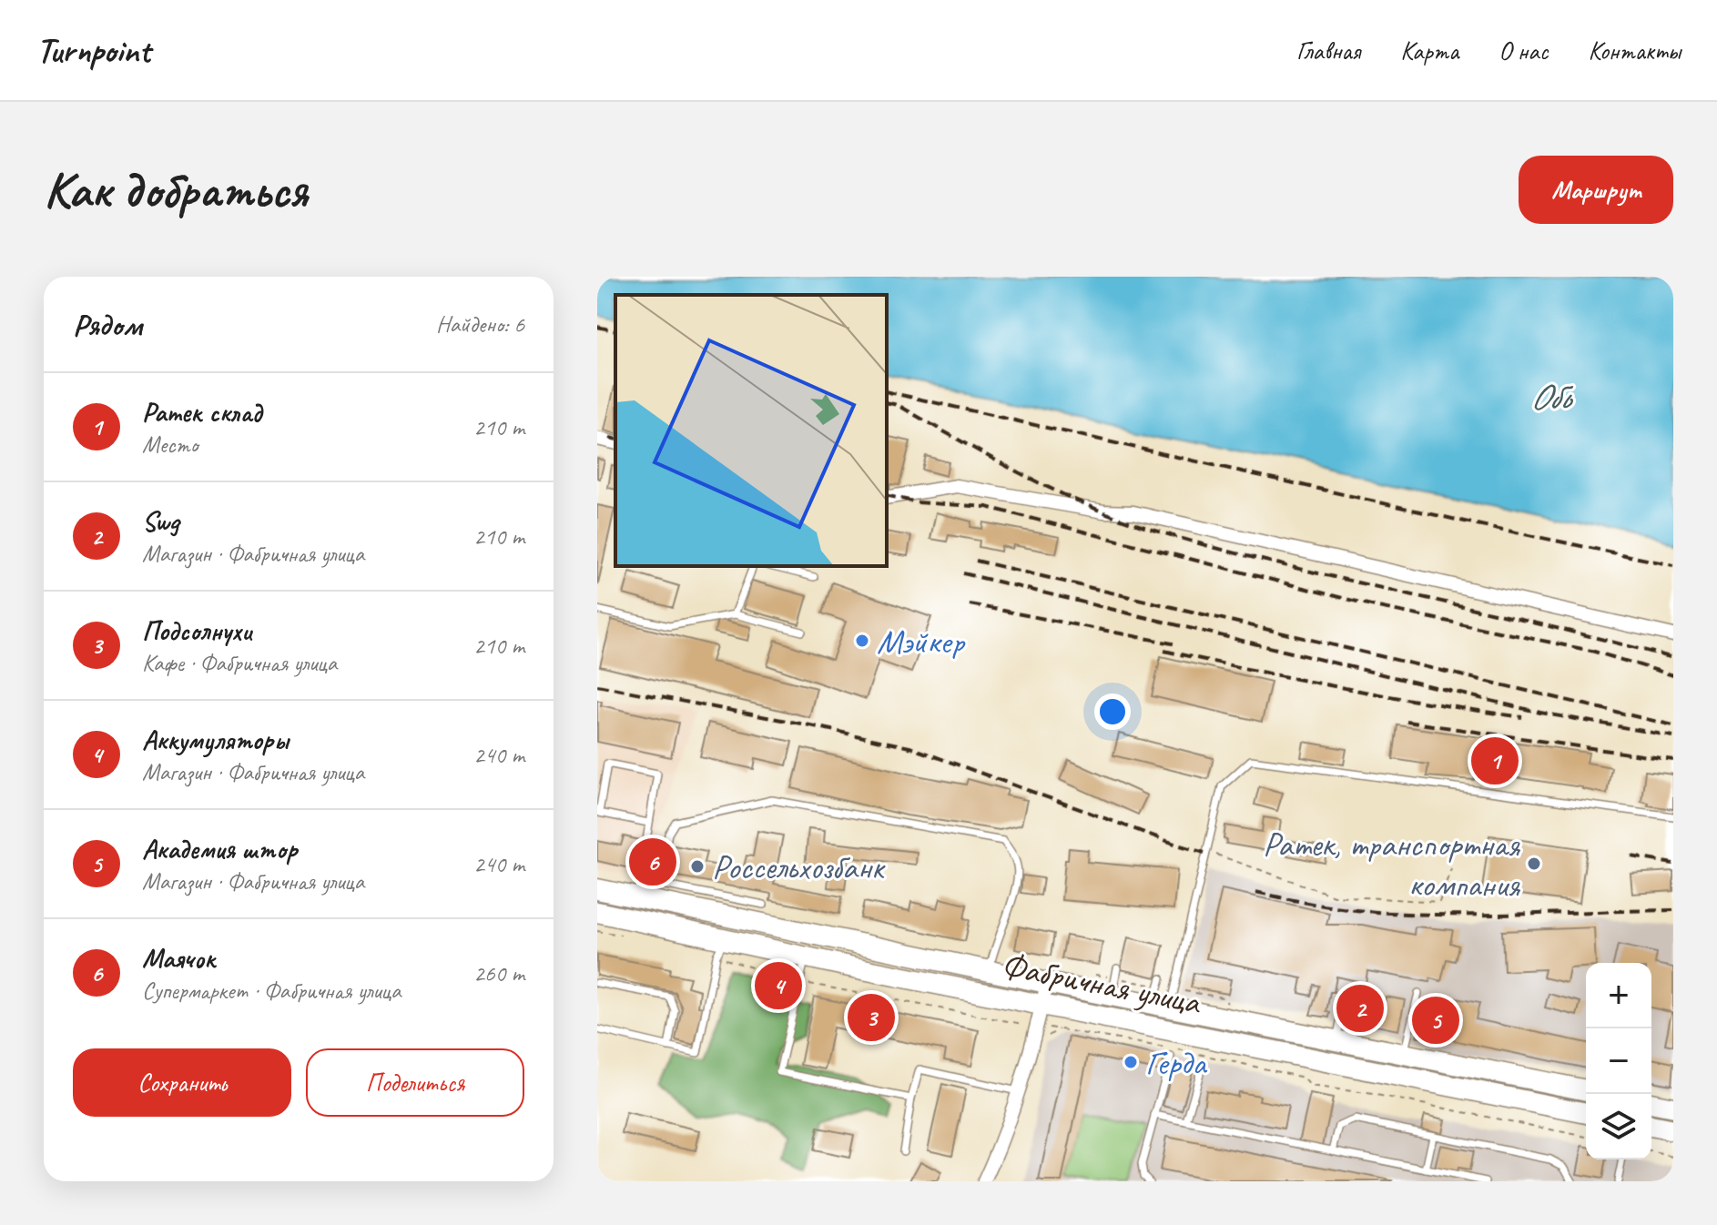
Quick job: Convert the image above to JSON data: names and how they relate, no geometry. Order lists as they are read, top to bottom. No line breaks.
{"streets":{"main road":["Фабричная улица"]},"water":["Обь"],"places":["Мэйкер","Ратек, транспортная компания","Россельхозбанк","Герда"],"page":{"header":"Turnpoint","nav":["Главная","Карта","О нас","Контакты"],"buttons":["Маршрут",["Сохранить","Поделиться"]],"title":"Как добраться","heading":["Рядом","Найдено: 6"],"list":[{"mark":"1","name":"Ратек склад","note":"Место","value":"210 m"},{"mark":"2","name":"Swg","note":"Магазин · Фабричная улица","value":"210 m"},{"mark":"3","name":"Подсолнухи","note":"Кафе · Фабричная улица","value":"210 m"},{"mark":"4","name":"Аккумуляторы","note":"Магазин · Фабричная улица","value":"240 m"},{"mark":"5","name":"Академия штор","note":"Магазин · Фабричная улица","value":"240 m"},{"mark":"6","name":"Маячок","note":"Супермаркет · Фабричная улица","value":"260 m"}],"pins":["1","6","4","2","3","5"],"map_buttons":["+","−"]}}
